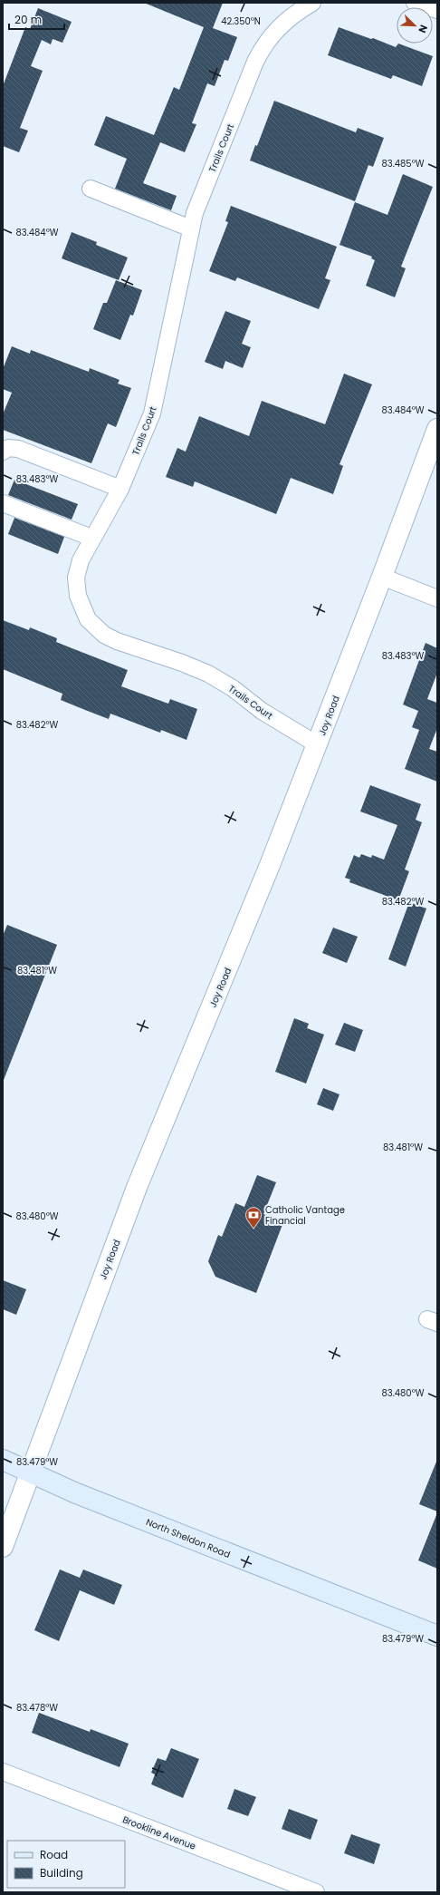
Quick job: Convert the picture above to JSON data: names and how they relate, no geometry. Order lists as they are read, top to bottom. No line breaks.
{"streets":{"main road":["North Sheldon Road"],"street":["Trails Court","Joy Road","Brookline Avenue"]},"crossings":[["Trails Court","Joy Road"],["Joy Road","North Sheldon Road"]],"places":{"bank":["Catholic Vantage Financial"]},"legend":["Road","Building"],"scale_bar":"20 m","north":"bottom right","coordinates":["42.350°N","83.485°W","83.484°W","83.483°W","83.482°W","83.481°W","83.480°W","83.479°W","83.478°W"]}
